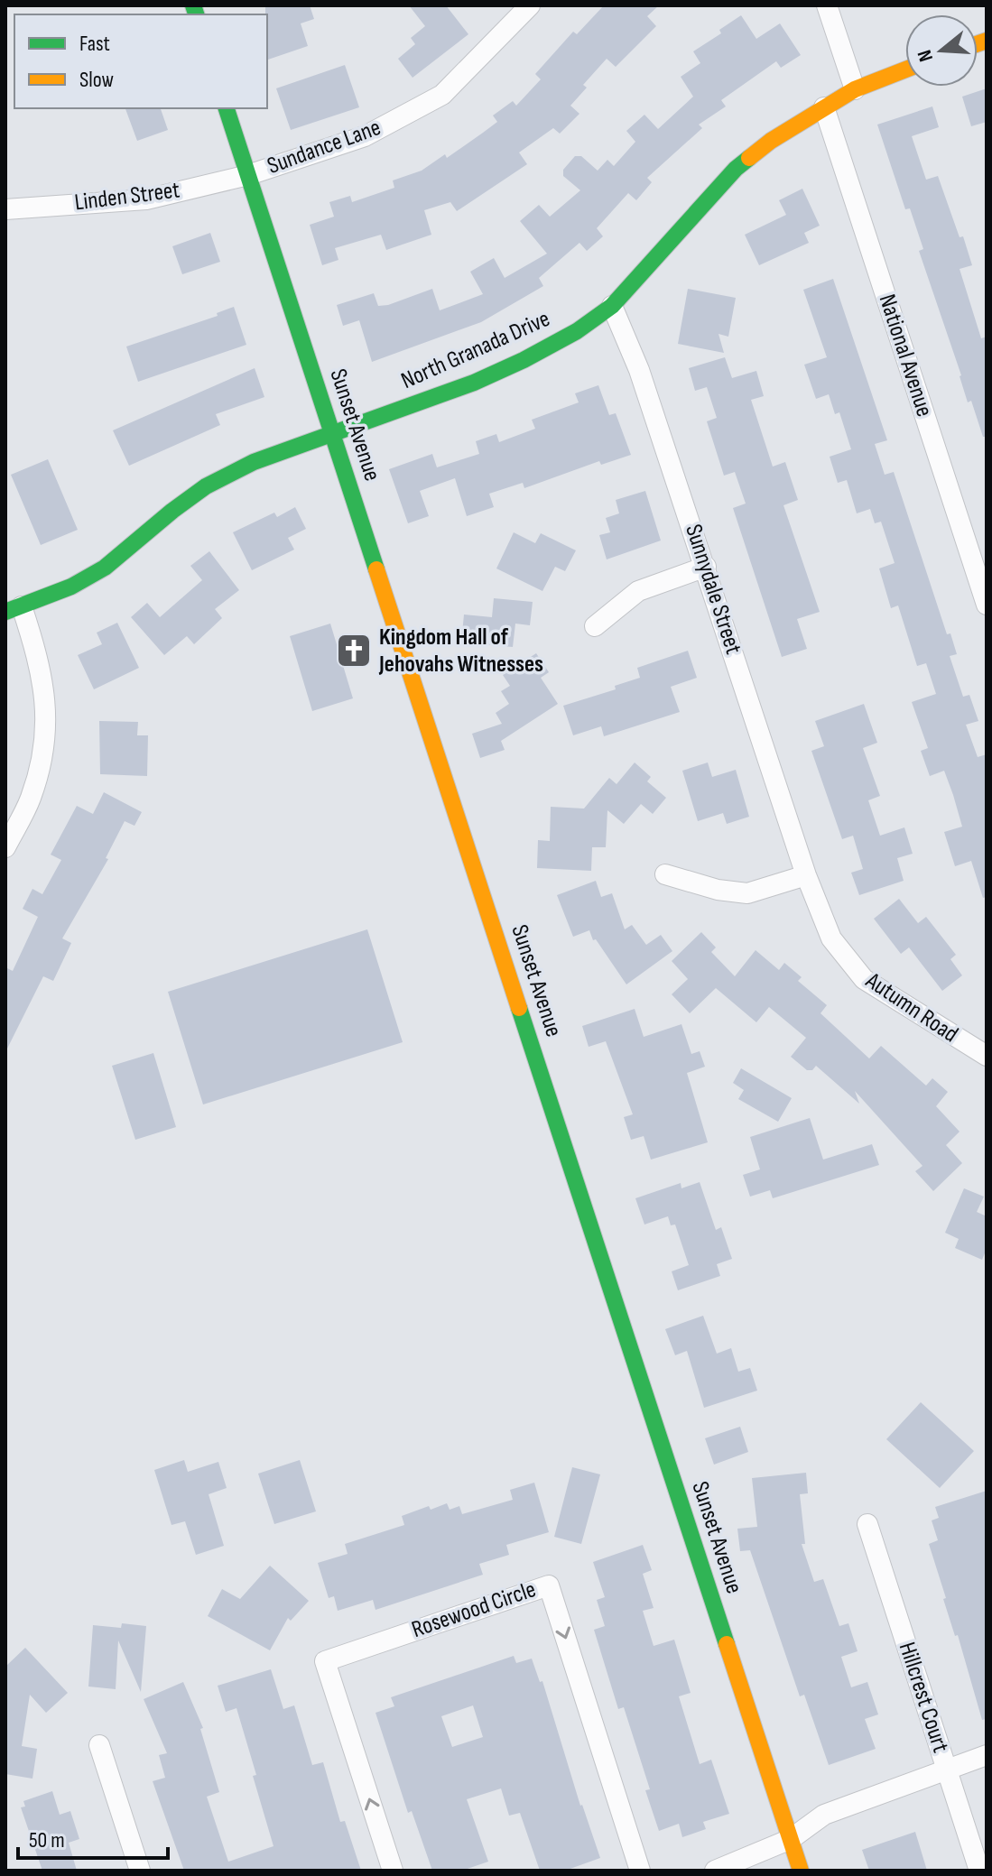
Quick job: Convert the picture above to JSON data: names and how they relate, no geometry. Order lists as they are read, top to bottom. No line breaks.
{"streets":{"main road":["North Granada Drive","Sunset Avenue"],"street":["Sundance Lane","Linden Street","National Avenue","Sunnydale Street","Autumn Road","Rosewood Circle","Hillcrest Court"]},"crossings":[["Sundance Lane","Linden Street"],["Sundance Lane","Sunset Avenue"],["Linden Street","Sunset Avenue"],["North Granada Drive","National Avenue"],["North Granada Drive","Sunset Avenue"],["North Granada Drive","Sunnydale Street"],["Sunnydale Street","Autumn Road"]],"places":{"church":["Kingdom Hall of Jehovahs Witnesses"]},"legend":["Fast","Slow"],"scale_bar":"50 m","north":"left"}
